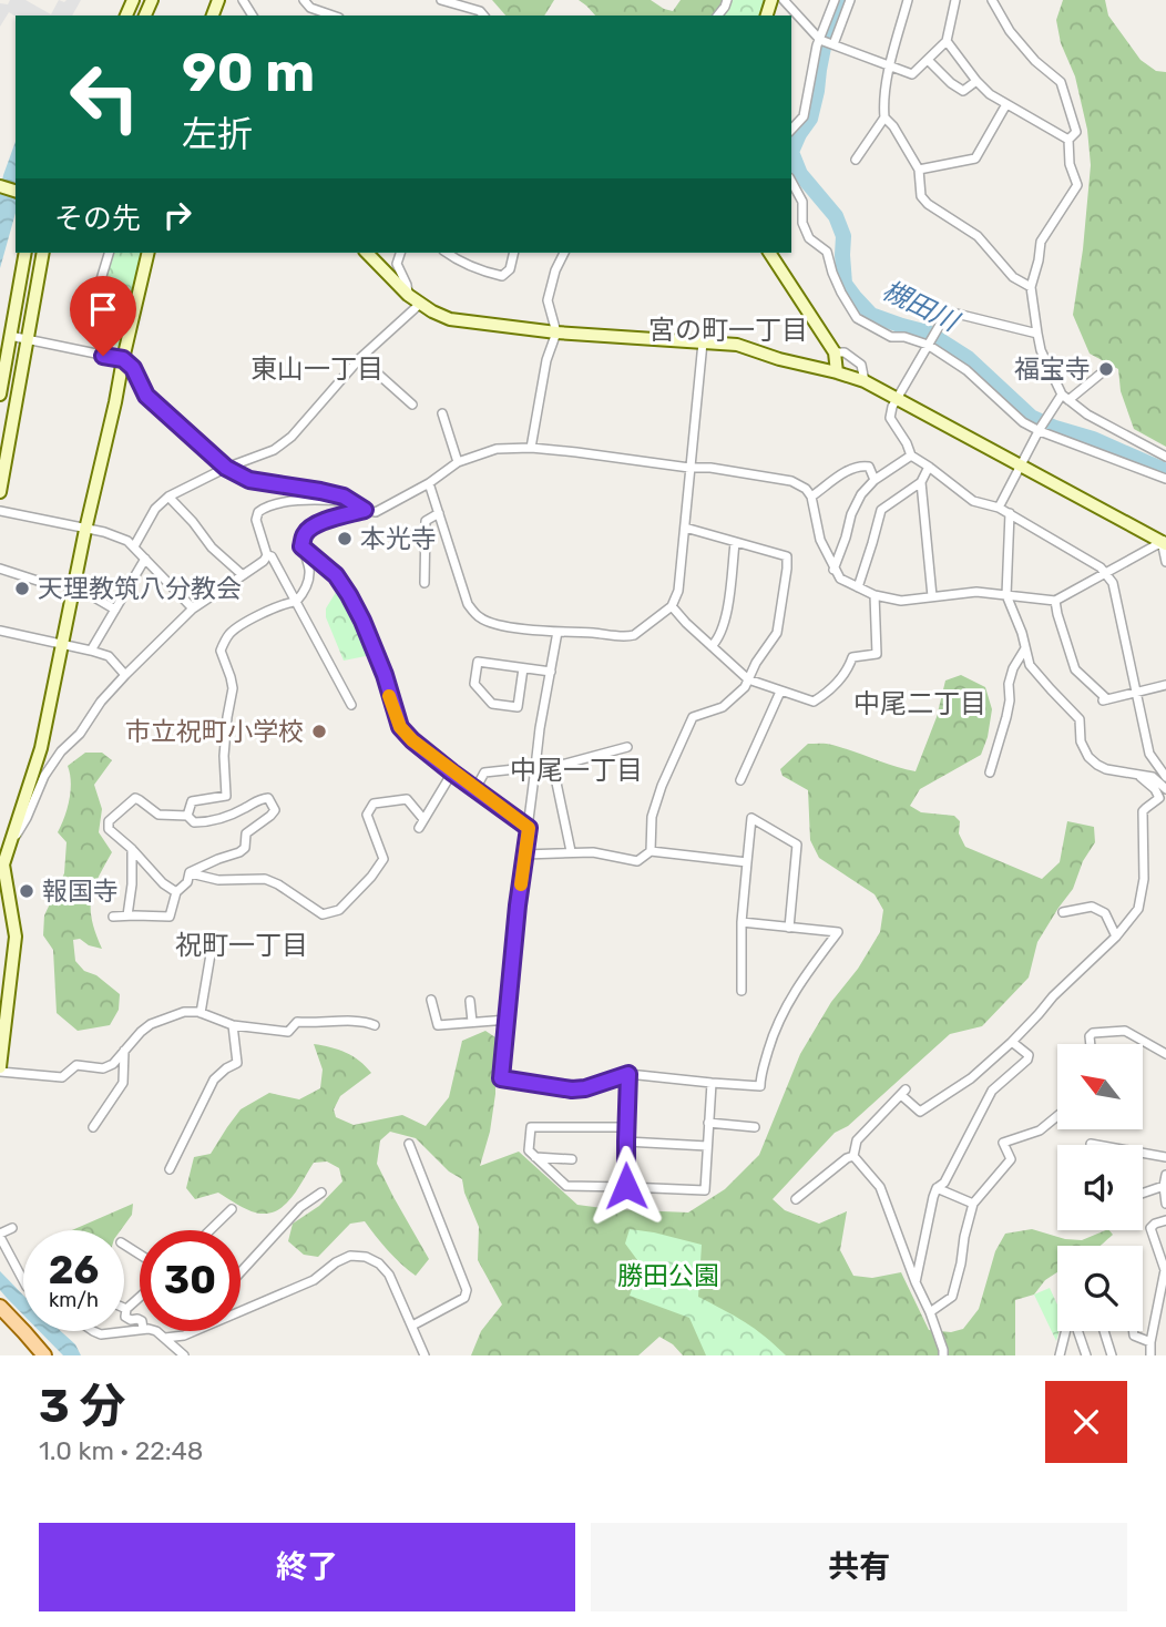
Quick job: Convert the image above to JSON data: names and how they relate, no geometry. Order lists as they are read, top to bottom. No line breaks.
{"districts":["宮の町一丁目","東山一丁目","中尾二丁目","中尾一丁目","祝町一丁目"],"water":["槻田川"],"parks":["勝田公園"],"places":["福宝寺","本光寺","天理教筑八分教会","市立祝町小学校","報国寺"],"north":"top left","page":{"turn":["90 m","左折"],"then":"その先","speed":"26 km/h","limit":"30","heading":["3 分","1.0 km · 22:48"],"buttons":["終了","共有"]}}
